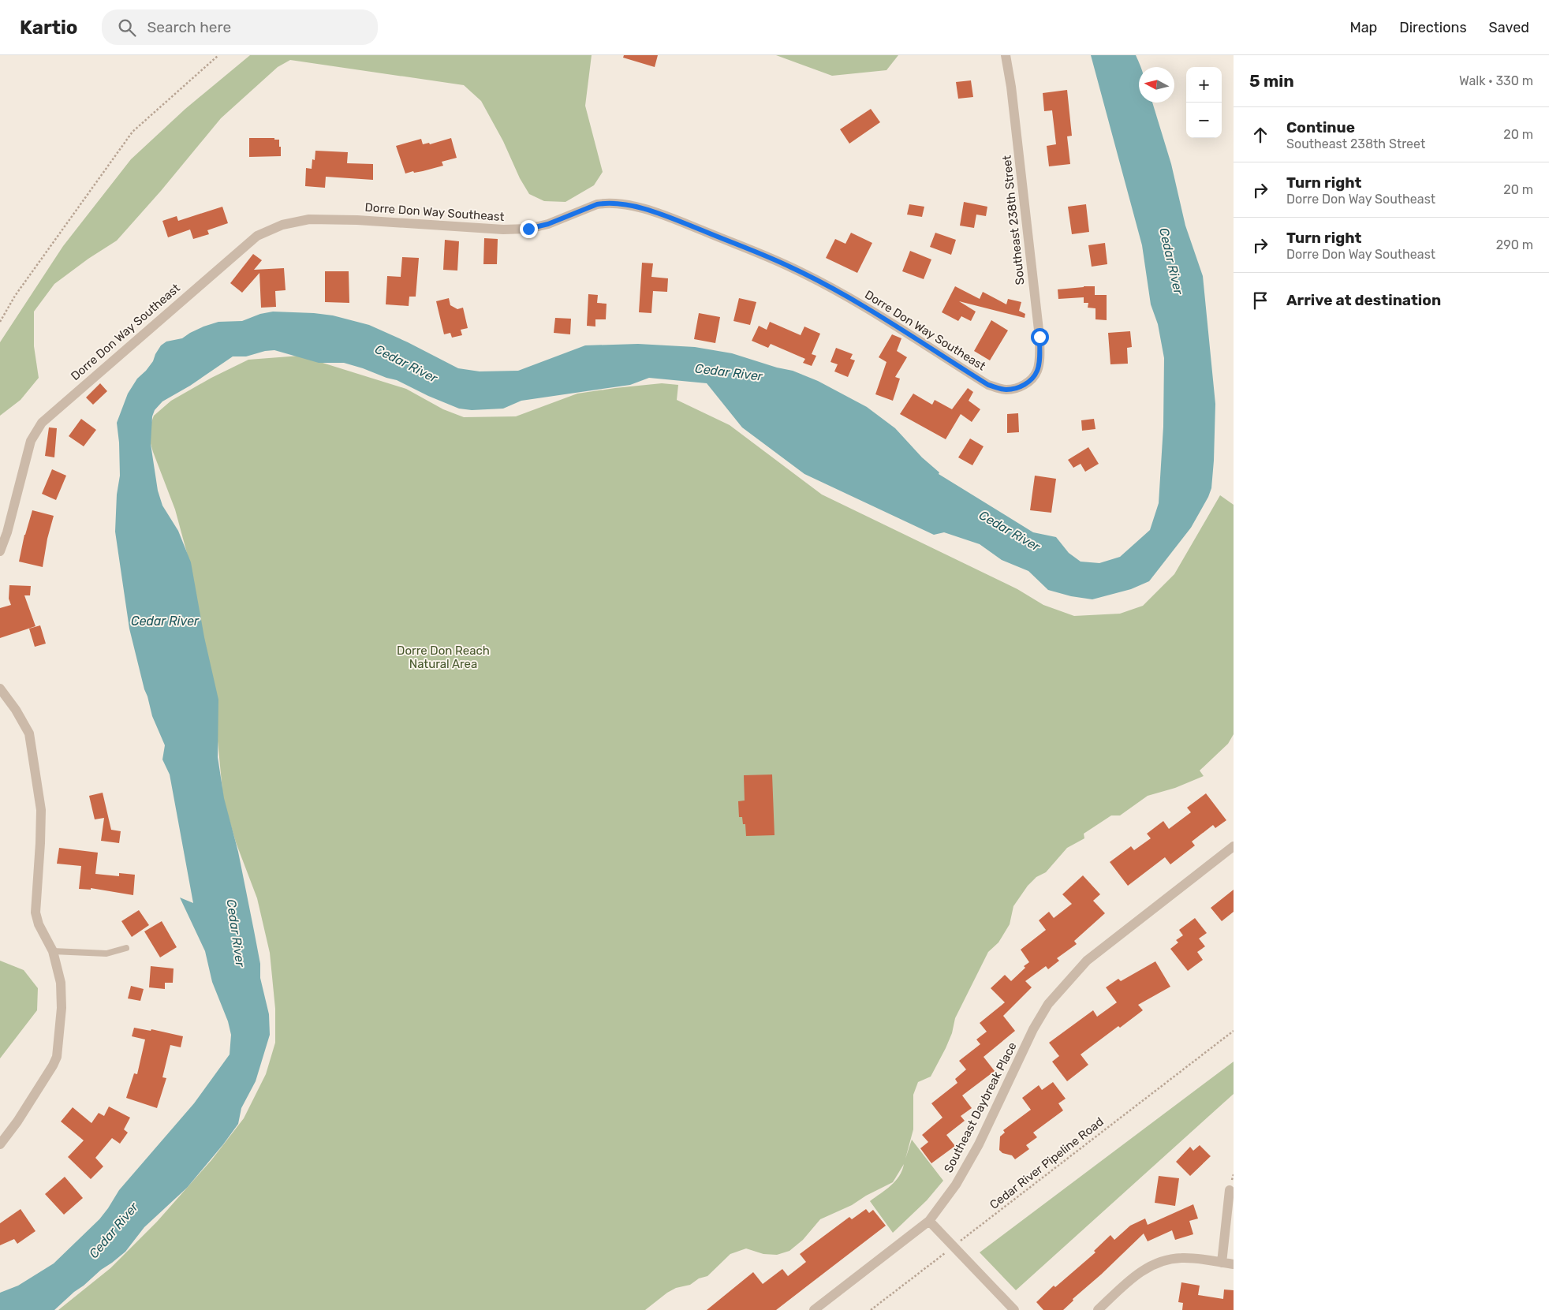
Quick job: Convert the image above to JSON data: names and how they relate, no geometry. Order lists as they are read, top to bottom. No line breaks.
{"streets":{"street":["Dorre Don Way Southeast","Southeast 238th Street","Southeast Daybreak Place"],"path":["Cedar River Pipeline Road"]},"crossings":[["Dorre Don Way Southeast","Southeast 238th Street"]],"water":["Cedar River"],"parks":["Dorre Don Reach Natural Area"],"north":"left","page":{"header":"Kartio","search":"Search here","nav":["Map","Directions","Saved"],"heading":["5 min","Walk · 330 m"],"map_buttons":["+","−"],"list":[["Continue","Southeast 238th Street","20 m"],["Turn right","Dorre Don Way Southeast","20 m"],["Turn right","Dorre Don Way Southeast","290 m"],"Arrive at destination"]}}
